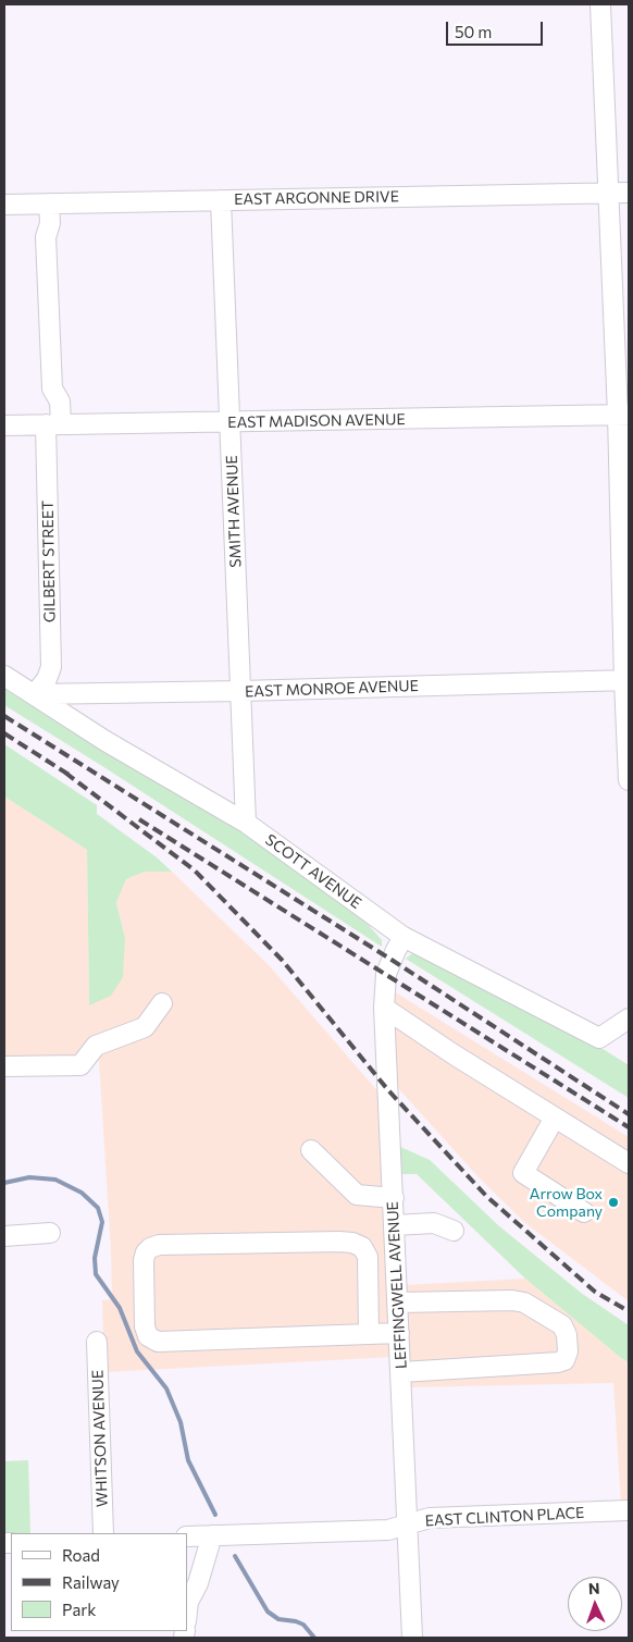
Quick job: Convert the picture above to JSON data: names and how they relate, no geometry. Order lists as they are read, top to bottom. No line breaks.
{"streets":{"street":["EAST ARGONNE DRIVE","EAST MADISON AVENUE","SMITH AVENUE","GILBERT STREET","EAST MONROE AVENUE","SCOTT AVENUE","LEFFINGWELL AVENUE","WHITSON AVENUE","EAST CLINTON PLACE"]},"crossings":[["EAST ARGONNE DRIVE","SMITH AVENUE"],["EAST ARGONNE DRIVE","GILBERT STREET"],["EAST MADISON AVENUE","SMITH AVENUE"],["EAST MADISON AVENUE","GILBERT STREET"],["SMITH AVENUE","EAST MONROE AVENUE"],["SMITH AVENUE","SCOTT AVENUE"],["GILBERT STREET","EAST MONROE AVENUE"],["GILBERT STREET","SCOTT AVENUE"],["EAST MONROE AVENUE","SCOTT AVENUE"],["SCOTT AVENUE","LEFFINGWELL AVENUE"],["LEFFINGWELL AVENUE","EAST CLINTON PLACE"]],"places":["Arrow Box Company"],"legend":["Road","Railway","Park"],"scale_bar":"50 m","north":"top"}
